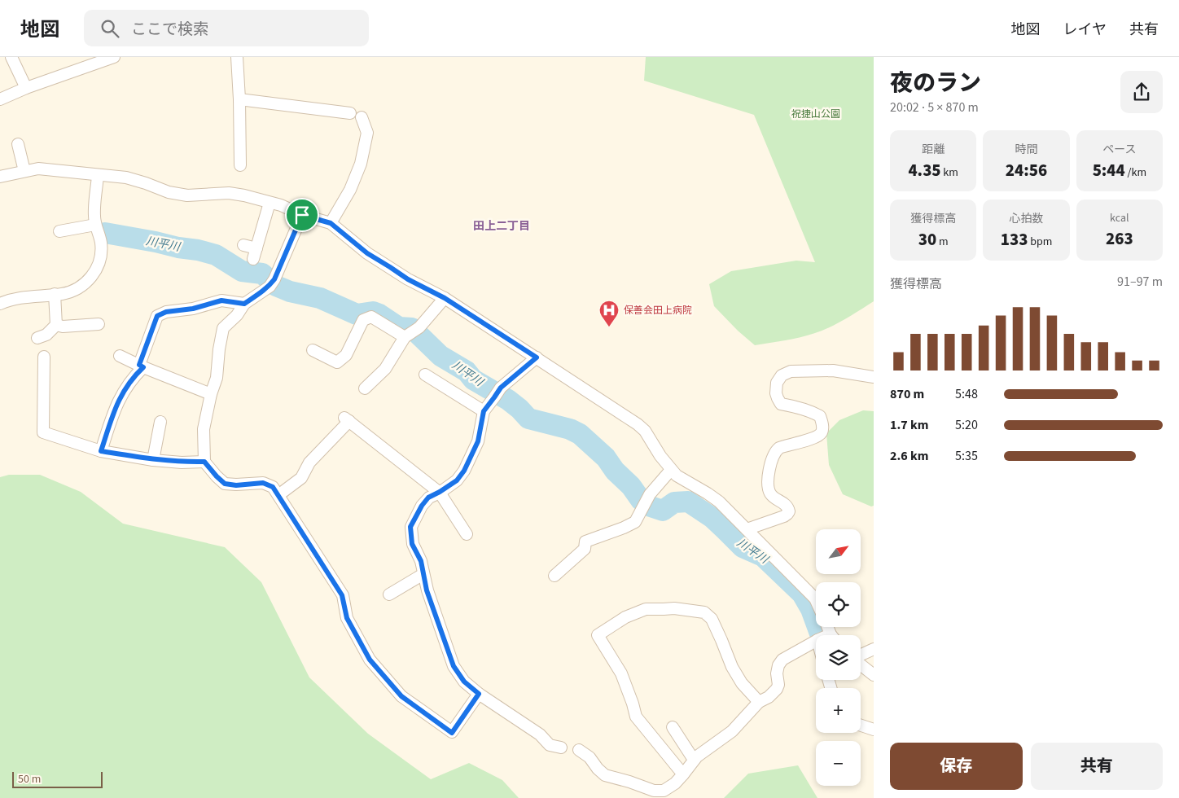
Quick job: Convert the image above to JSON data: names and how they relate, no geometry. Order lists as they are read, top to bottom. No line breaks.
{"districts":["田上二丁目"],"water":["川平川"],"parks":["祝捷山公園"],"places":{"hospital":["保善会田上病院"]},"scale_bar":"50 m","north":"top right","page":{"header":"地図","search":"ここで検索","nav":["地図","レイヤ","共有"],"heading":["夜のラン","20:02 · 5 × 870 m"],"stats":[["距離","4.35 km"],["時間","24:56"],["ペース","5:44 /km"],["獲得標高","30 m"],["心拍数","133 bpm"],["kcal","263"]],"chart":["獲得標高","91–97 m"],"list":[{"name":"870 m","note":"5:48"},{"name":"1.7 km","note":"5:20"},{"name":"2.6 km","note":"5:35"}],"map_buttons":["+","−"],"buttons":["保存","共有"],"scale":"50 m"}}
